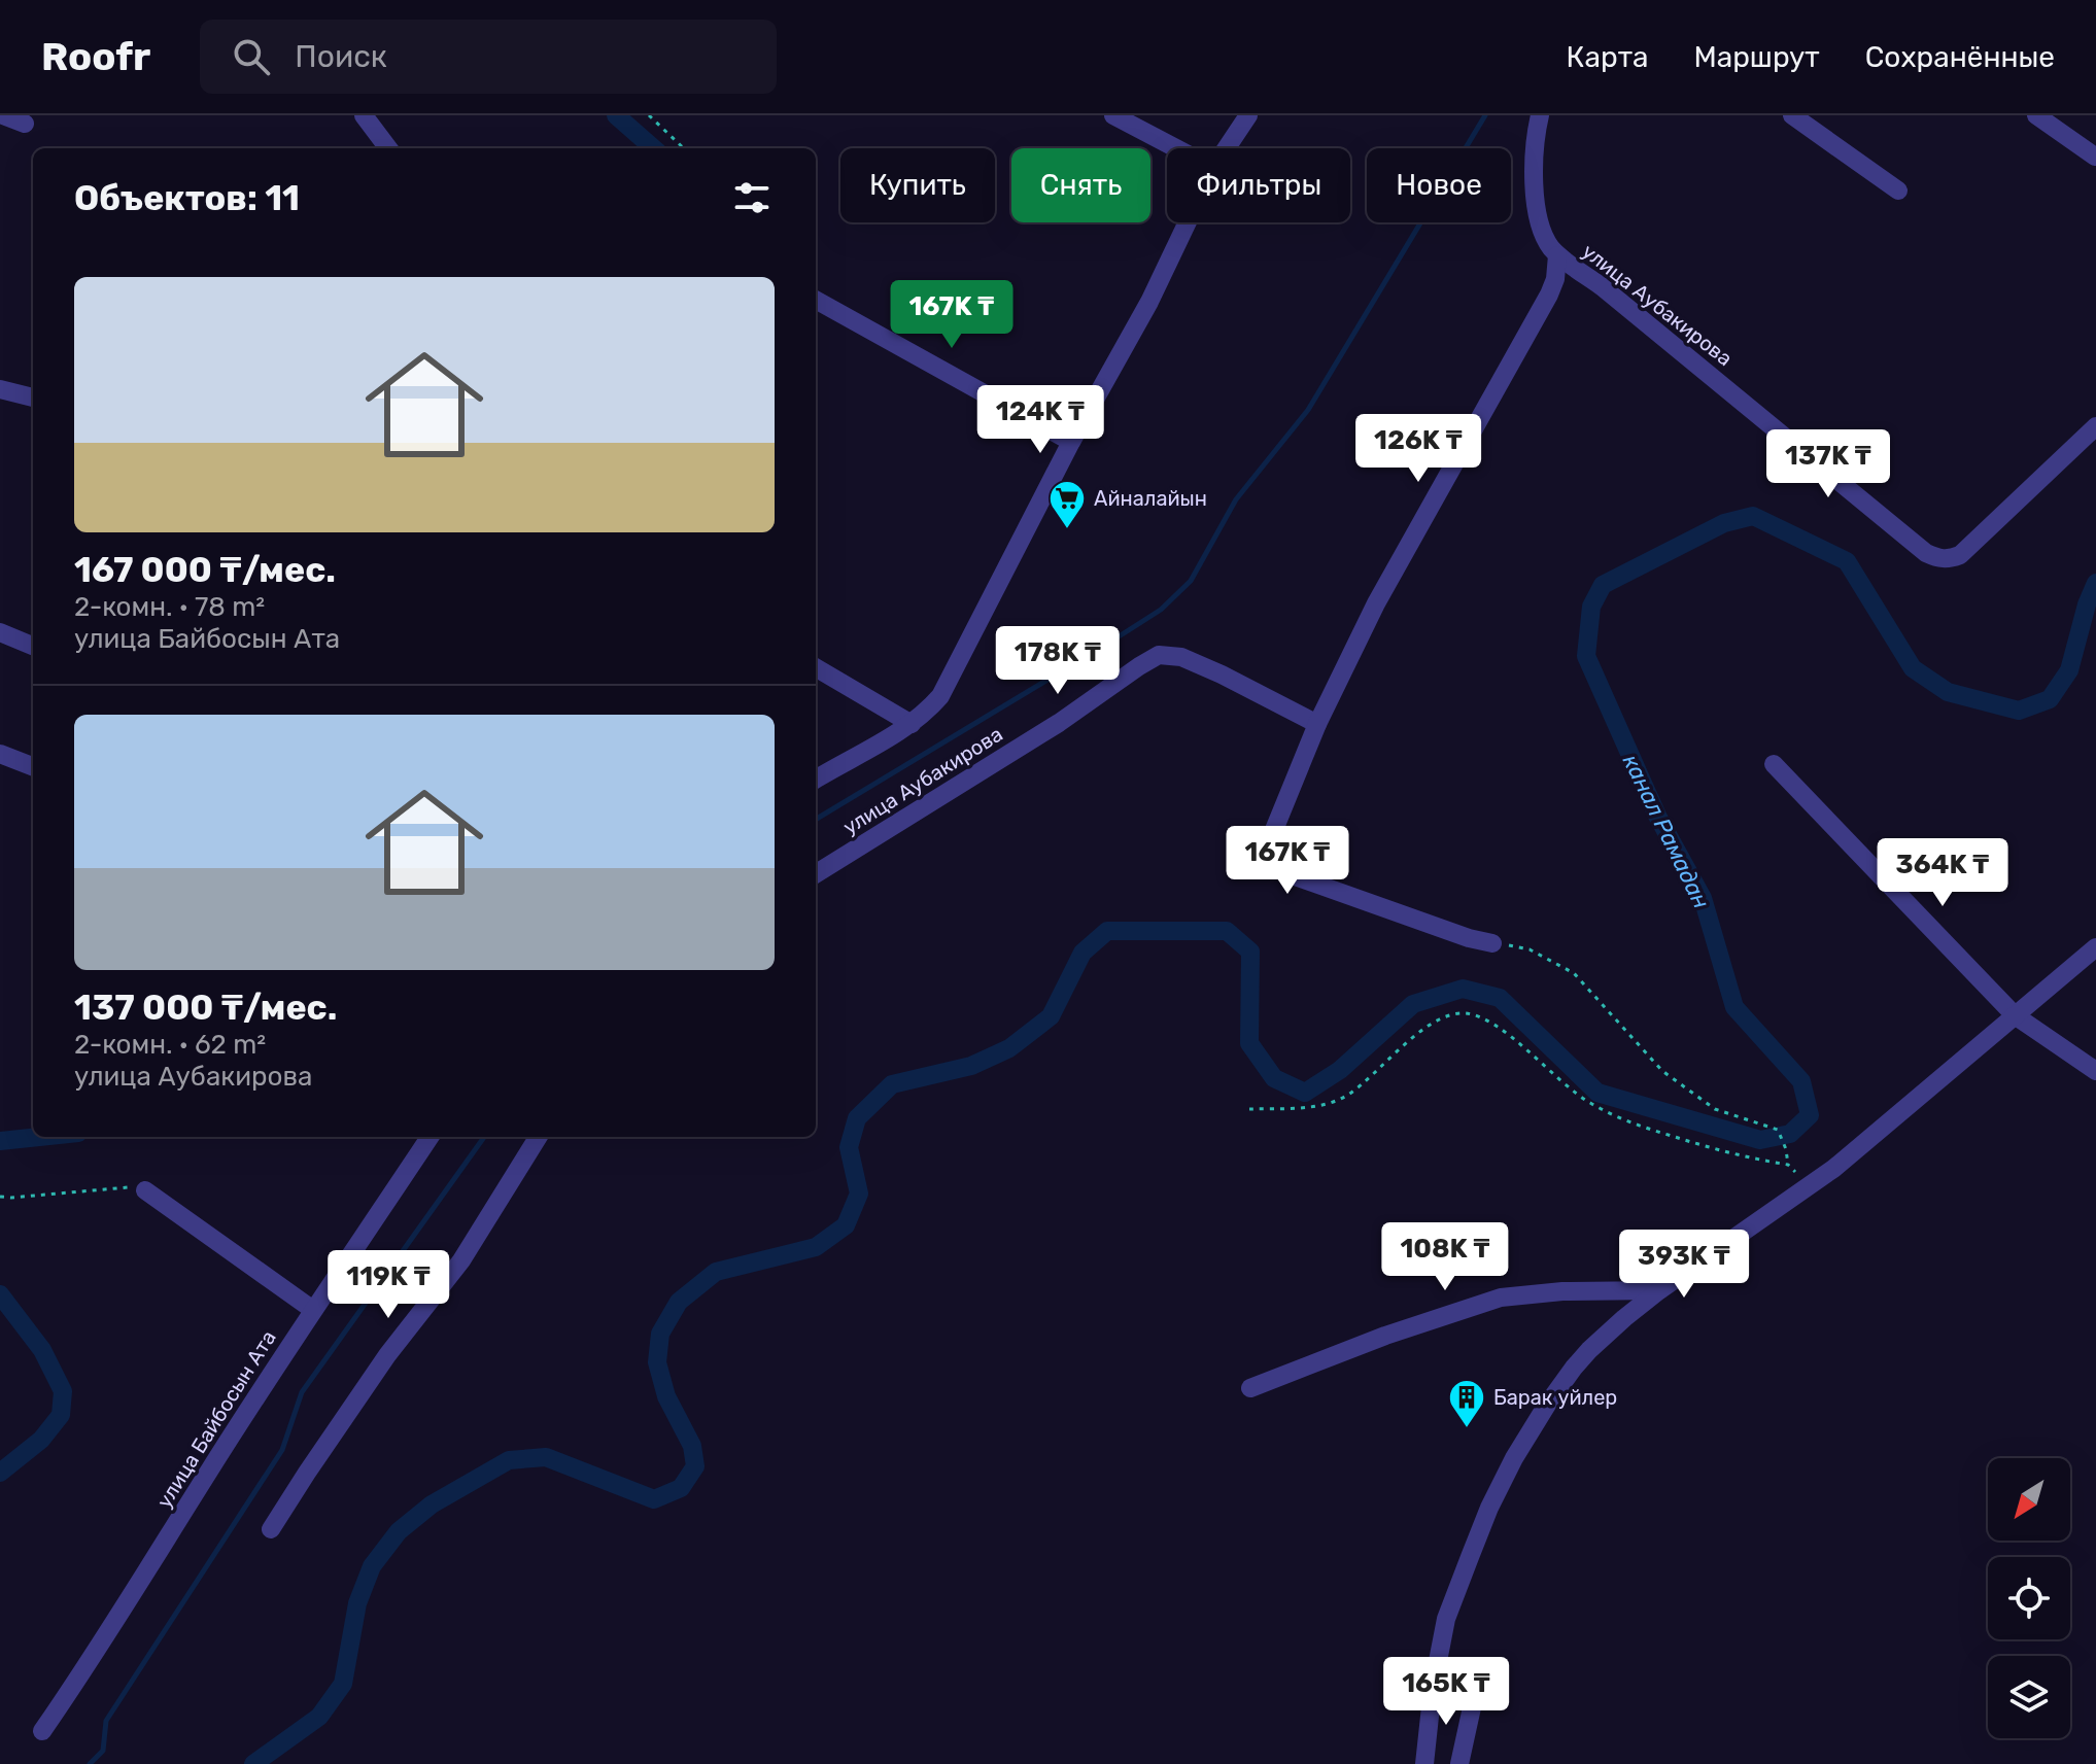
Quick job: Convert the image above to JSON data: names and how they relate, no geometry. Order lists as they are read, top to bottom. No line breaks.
{"streets":{"street":["улица Аубакирова","улица Байбосын Ата"]},"water":["канал Рамадан"],"places":{"supermarket":["Айналайын"],"building":["Барак уйлер"]},"north":"bottom left","page":{"header":"Roofr","search":"Поиск","nav":["Карта","Маршрут","Сохранённые"],"chip":["Купить","Снять","Фильтры","Новое"],"heading":"Объектов: 11","list":[{"name":"167 000 ₸/мес.","note":"2-комн. · 78 m² · улица Байбосын Ата"},{"name":"137 000 ₸/мес.","note":"2-комн. · 62 m² · улица Аубакирова"}],"price":["167K ₸","124K ₸","126K ₸","137K ₸","178K ₸","167K ₸","364K ₸","108K ₸","393K ₸","119K ₸","165K ₸"]}}
